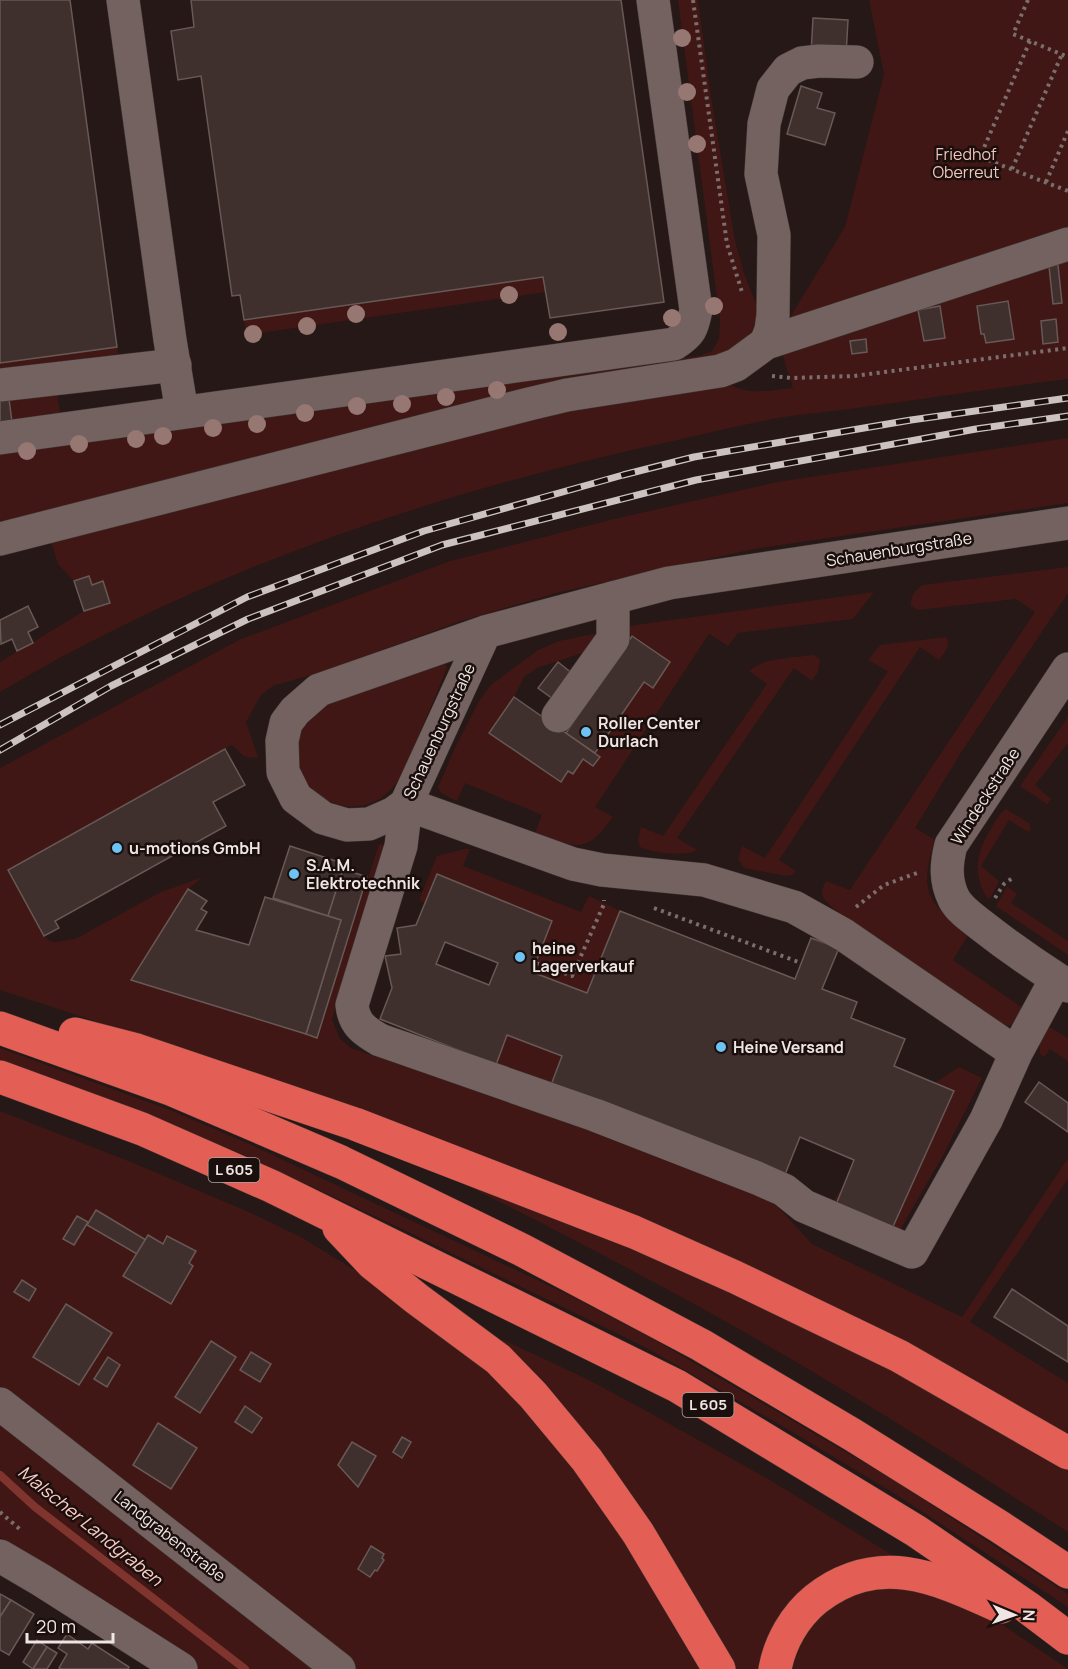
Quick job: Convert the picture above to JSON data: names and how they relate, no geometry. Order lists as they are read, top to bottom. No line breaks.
{"streets":{"highway":["L 605"],"street":["Schauenburgstraße","Windeckstraße","Landgrabenstraße"]},"water":["Malscher Landgraben"],"parks":["Friedhof Oberreut"],"places":["Roller Center Durlach","u-motions GmbH","S.A.M. Elektrotechnik","heine Lagerverkauf","Heine Versand"],"scale_bar":"20 m","north":"right"}
